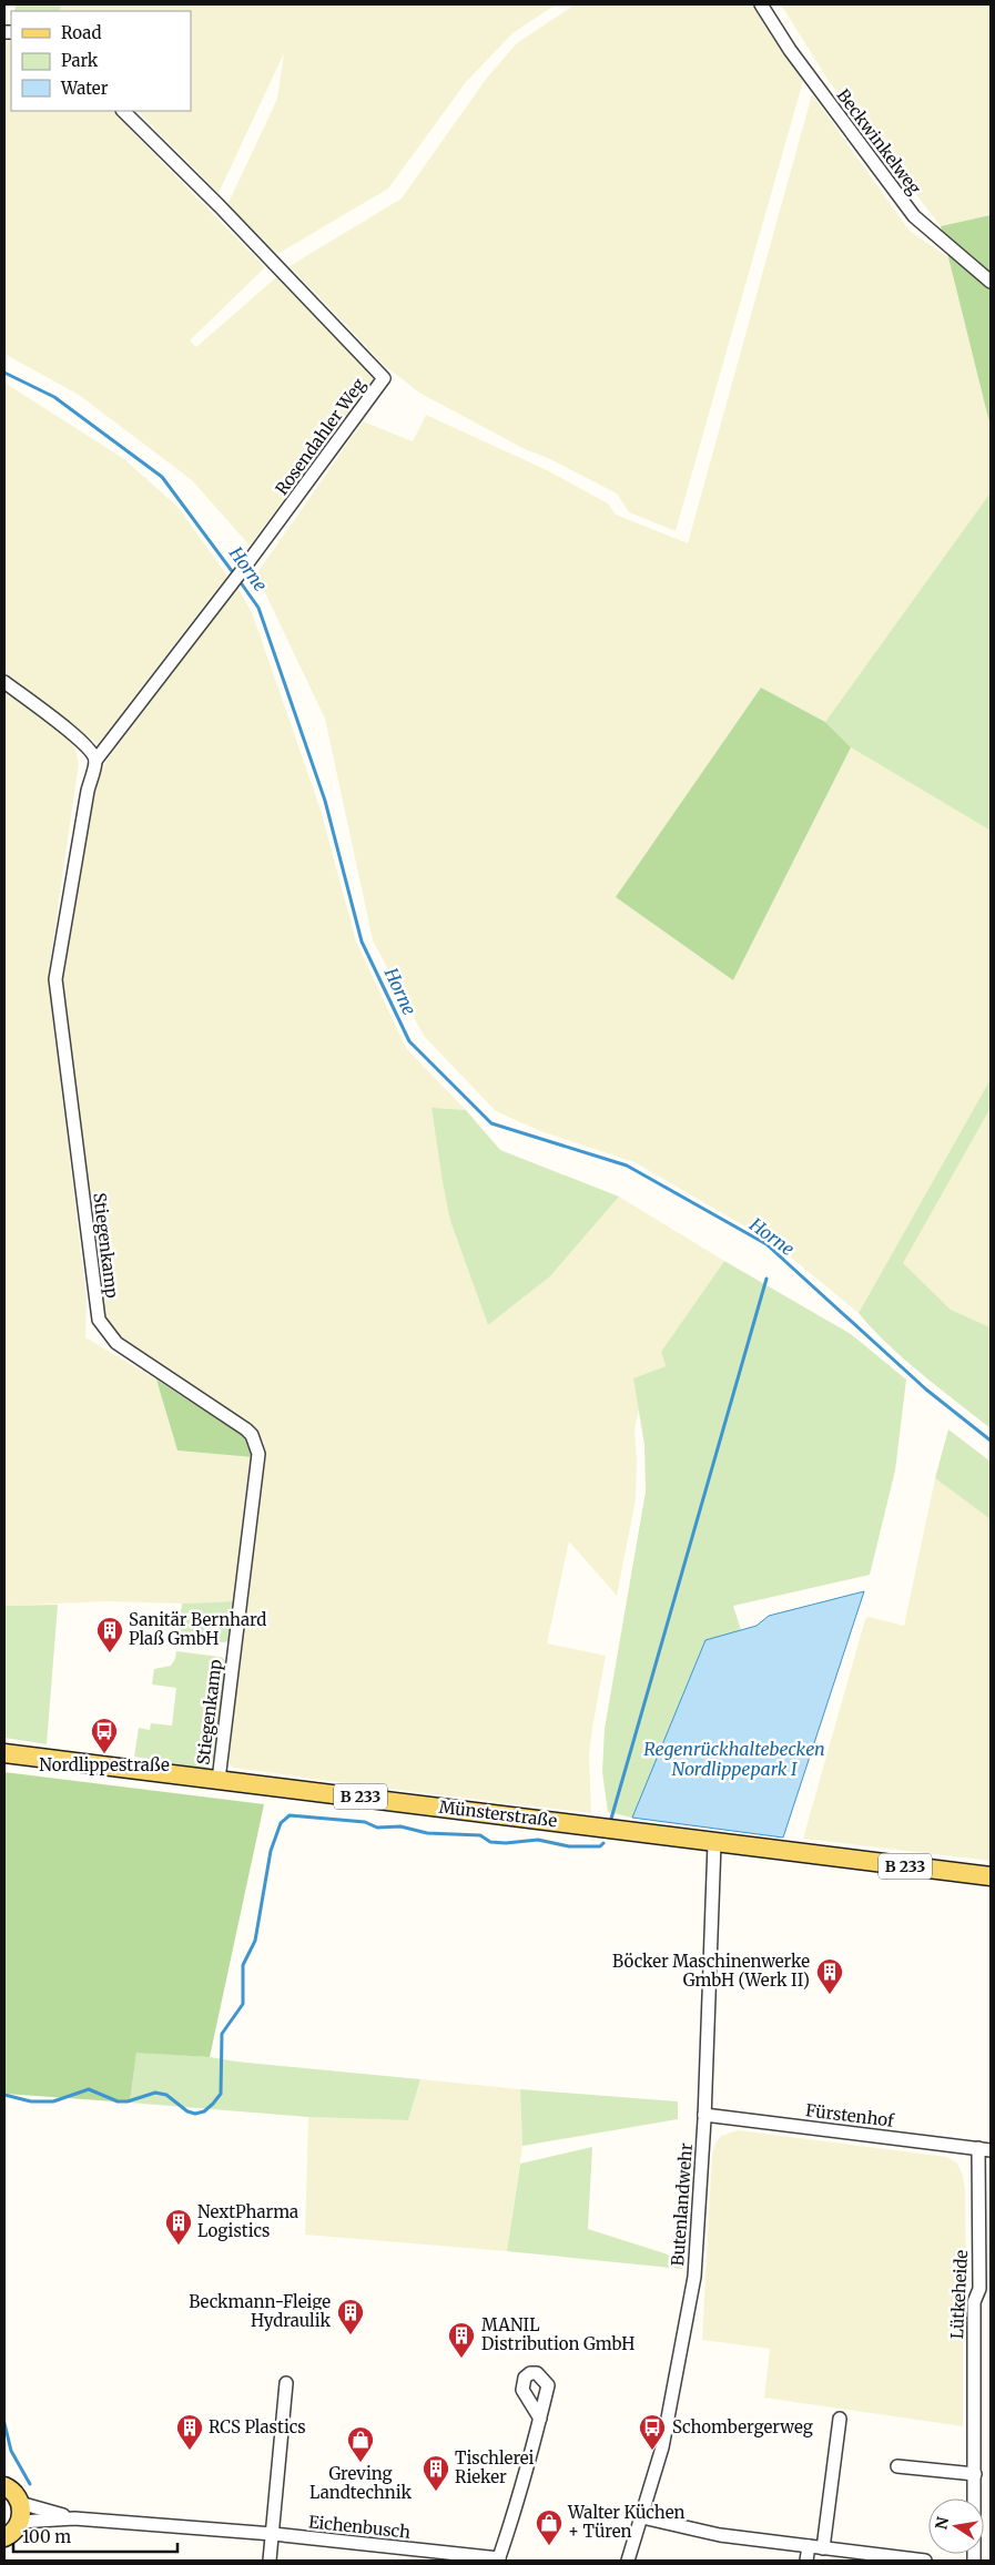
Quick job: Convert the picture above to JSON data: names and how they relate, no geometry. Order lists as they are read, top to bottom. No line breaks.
{"streets":{"main road":["B 233","Münsterstraße"],"street":["Beckwinkelweg","Rosendahler Weg","Stiegenkamp","Fürstenhof","Butenlandwehr","Lütkeheide","Eichenbusch"]},"crossings":[["Rosendahler Weg","Stiegenkamp"],["Stiegenkamp","Münsterstraße"],["Münsterstraße","Butenlandwehr"],["Fürstenhof","Butenlandwehr"],["Fürstenhof","Lütkeheide"]],"water":["Horne","Regenrückhaltebecken Nordlippepark I"],"places":{"building":["Sanitär Bernhard Plaß GmbH","Böcker Maschinenwerke GmbH (Werk II)","NextPharma Logistics","Beckmann-Fleige Hydraulik","MANIL Distribution GmbH","RCS Plastics","Tischlerei Rieker"],"bus stop":["Nordlippestraße","Schombergerweg"],"shop":["Greving Landtechnik","Walter Küchen + Türen"]},"legend":["Road","Park","Water"],"scale_bar":"100 m","north":"left"}
